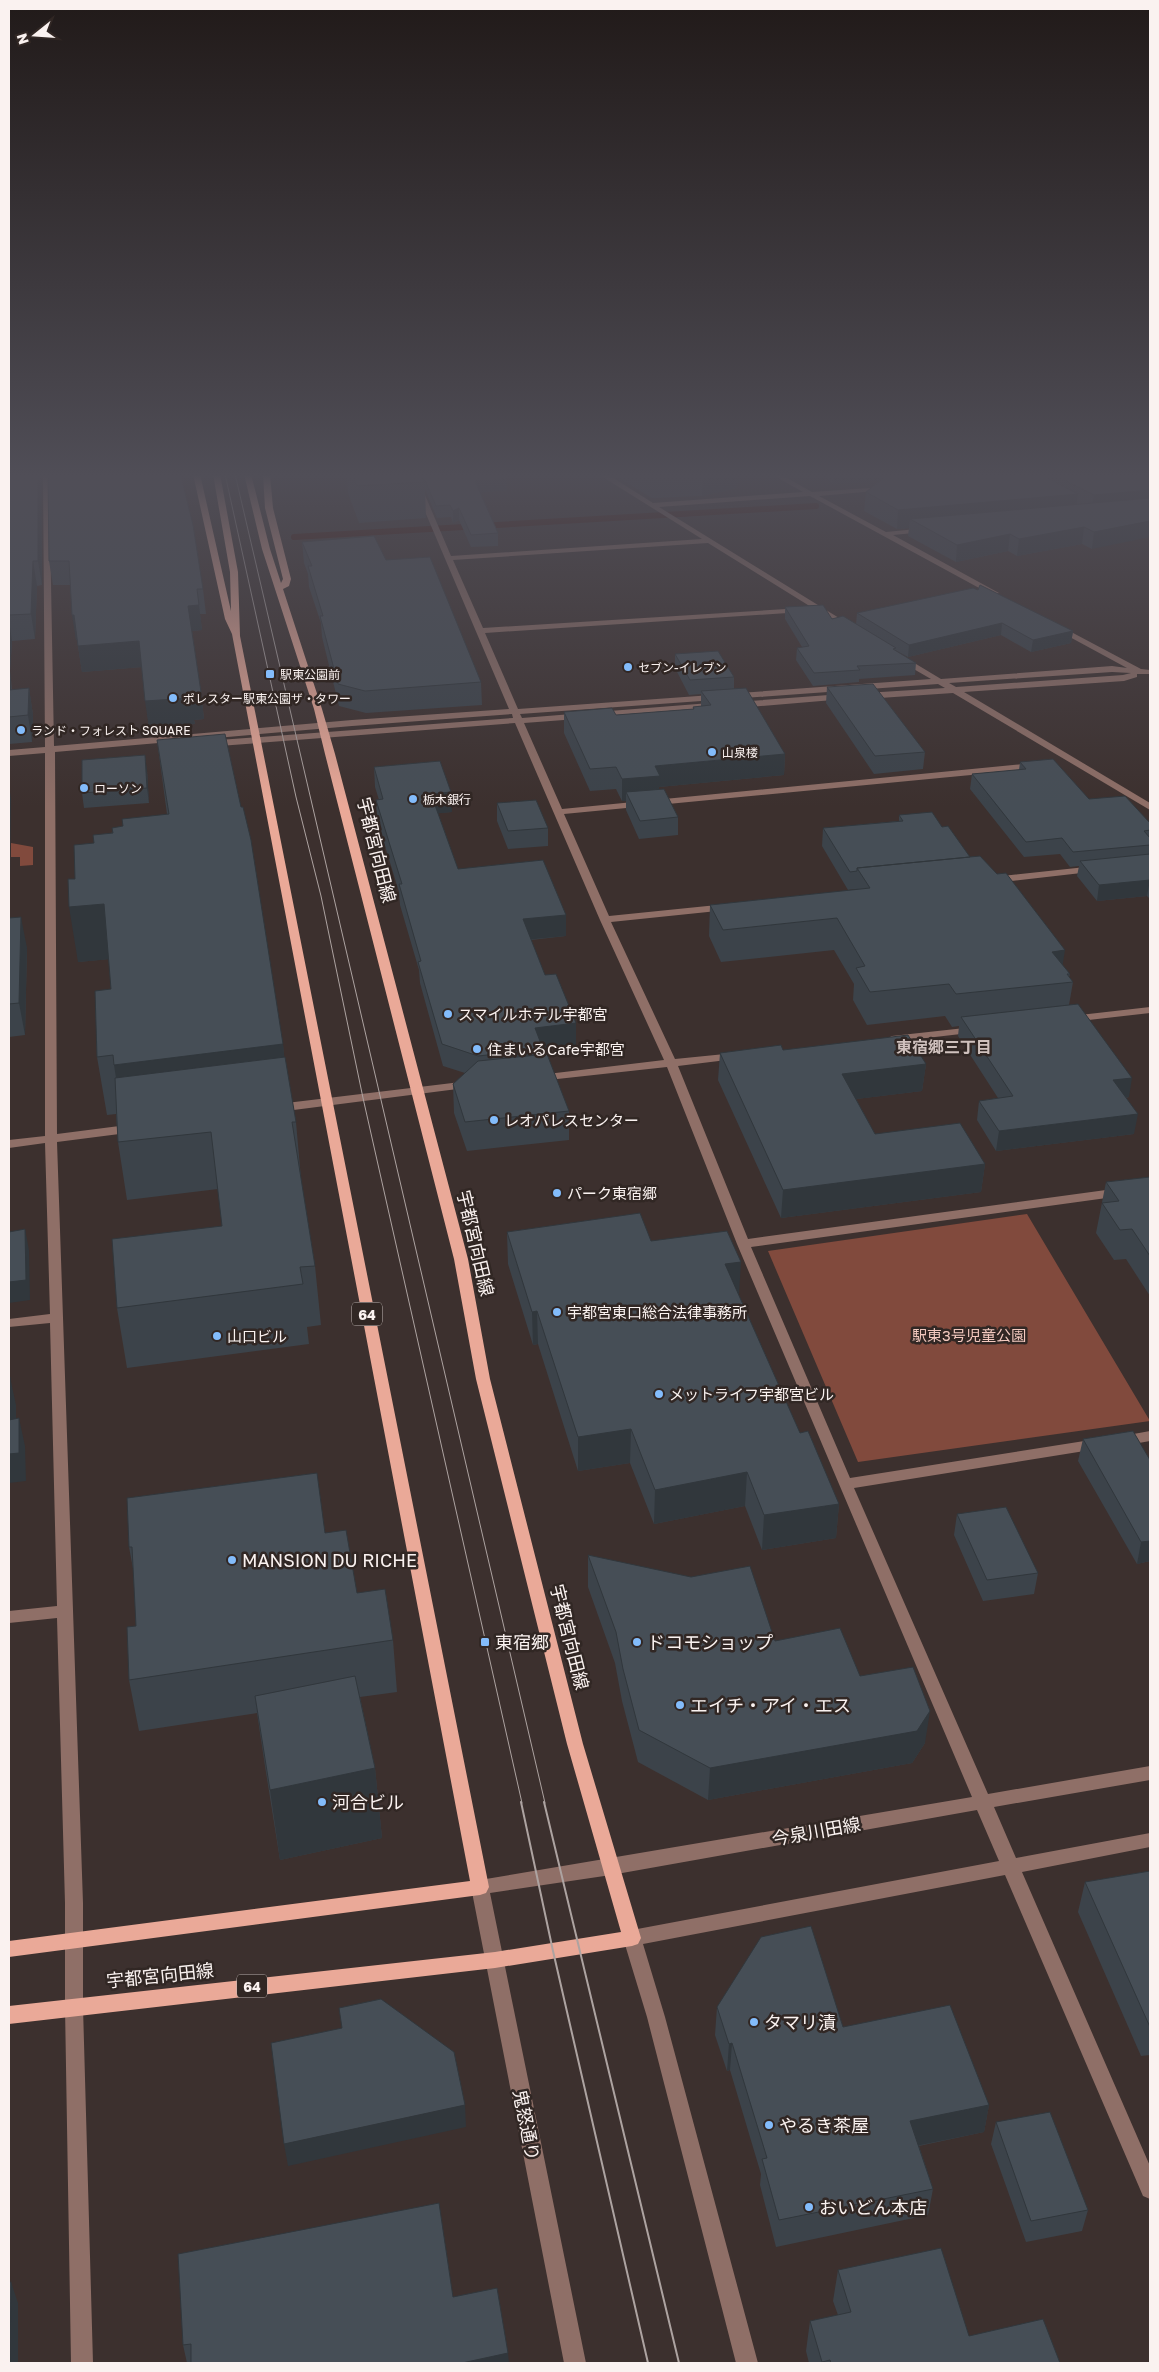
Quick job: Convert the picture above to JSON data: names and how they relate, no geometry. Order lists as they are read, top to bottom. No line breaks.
{"streets":{"main road":["宇都宮向田線","64"],"street":["今泉川田線","鬼怒通り"]},"crossings":[["宇都宮向田線","今泉川田線"],["宇都宮向田線","鬼怒通り"],["64","今泉川田線"],["64","鬼怒通り"],["今泉川田線","鬼怒通り"]],"districts":["東宿郷三丁目"],"parks":["駅東3号児童公園"],"places":{"other":["セブン-イレブン","ポレスター駅東公園ザ・タワー","ランド・フォレスト SQUARE","山泉楼","ローソン","栃木銀行","スマイルホテル宇都宮","住まいるCafe宇都宮","レオパレスセンター","パーク東宿郷","宇都宮東口総合法律事務所","山口ビル","メットライフ宇都宮ビル","MANSION DU RICHE","ドコモショップ","エイチ・アイ・エス","河合ビル","タマリ漬","やるき茶屋","おいどん本店"],"transit":["駅東公園前","東宿郷"]},"north":"left"}
